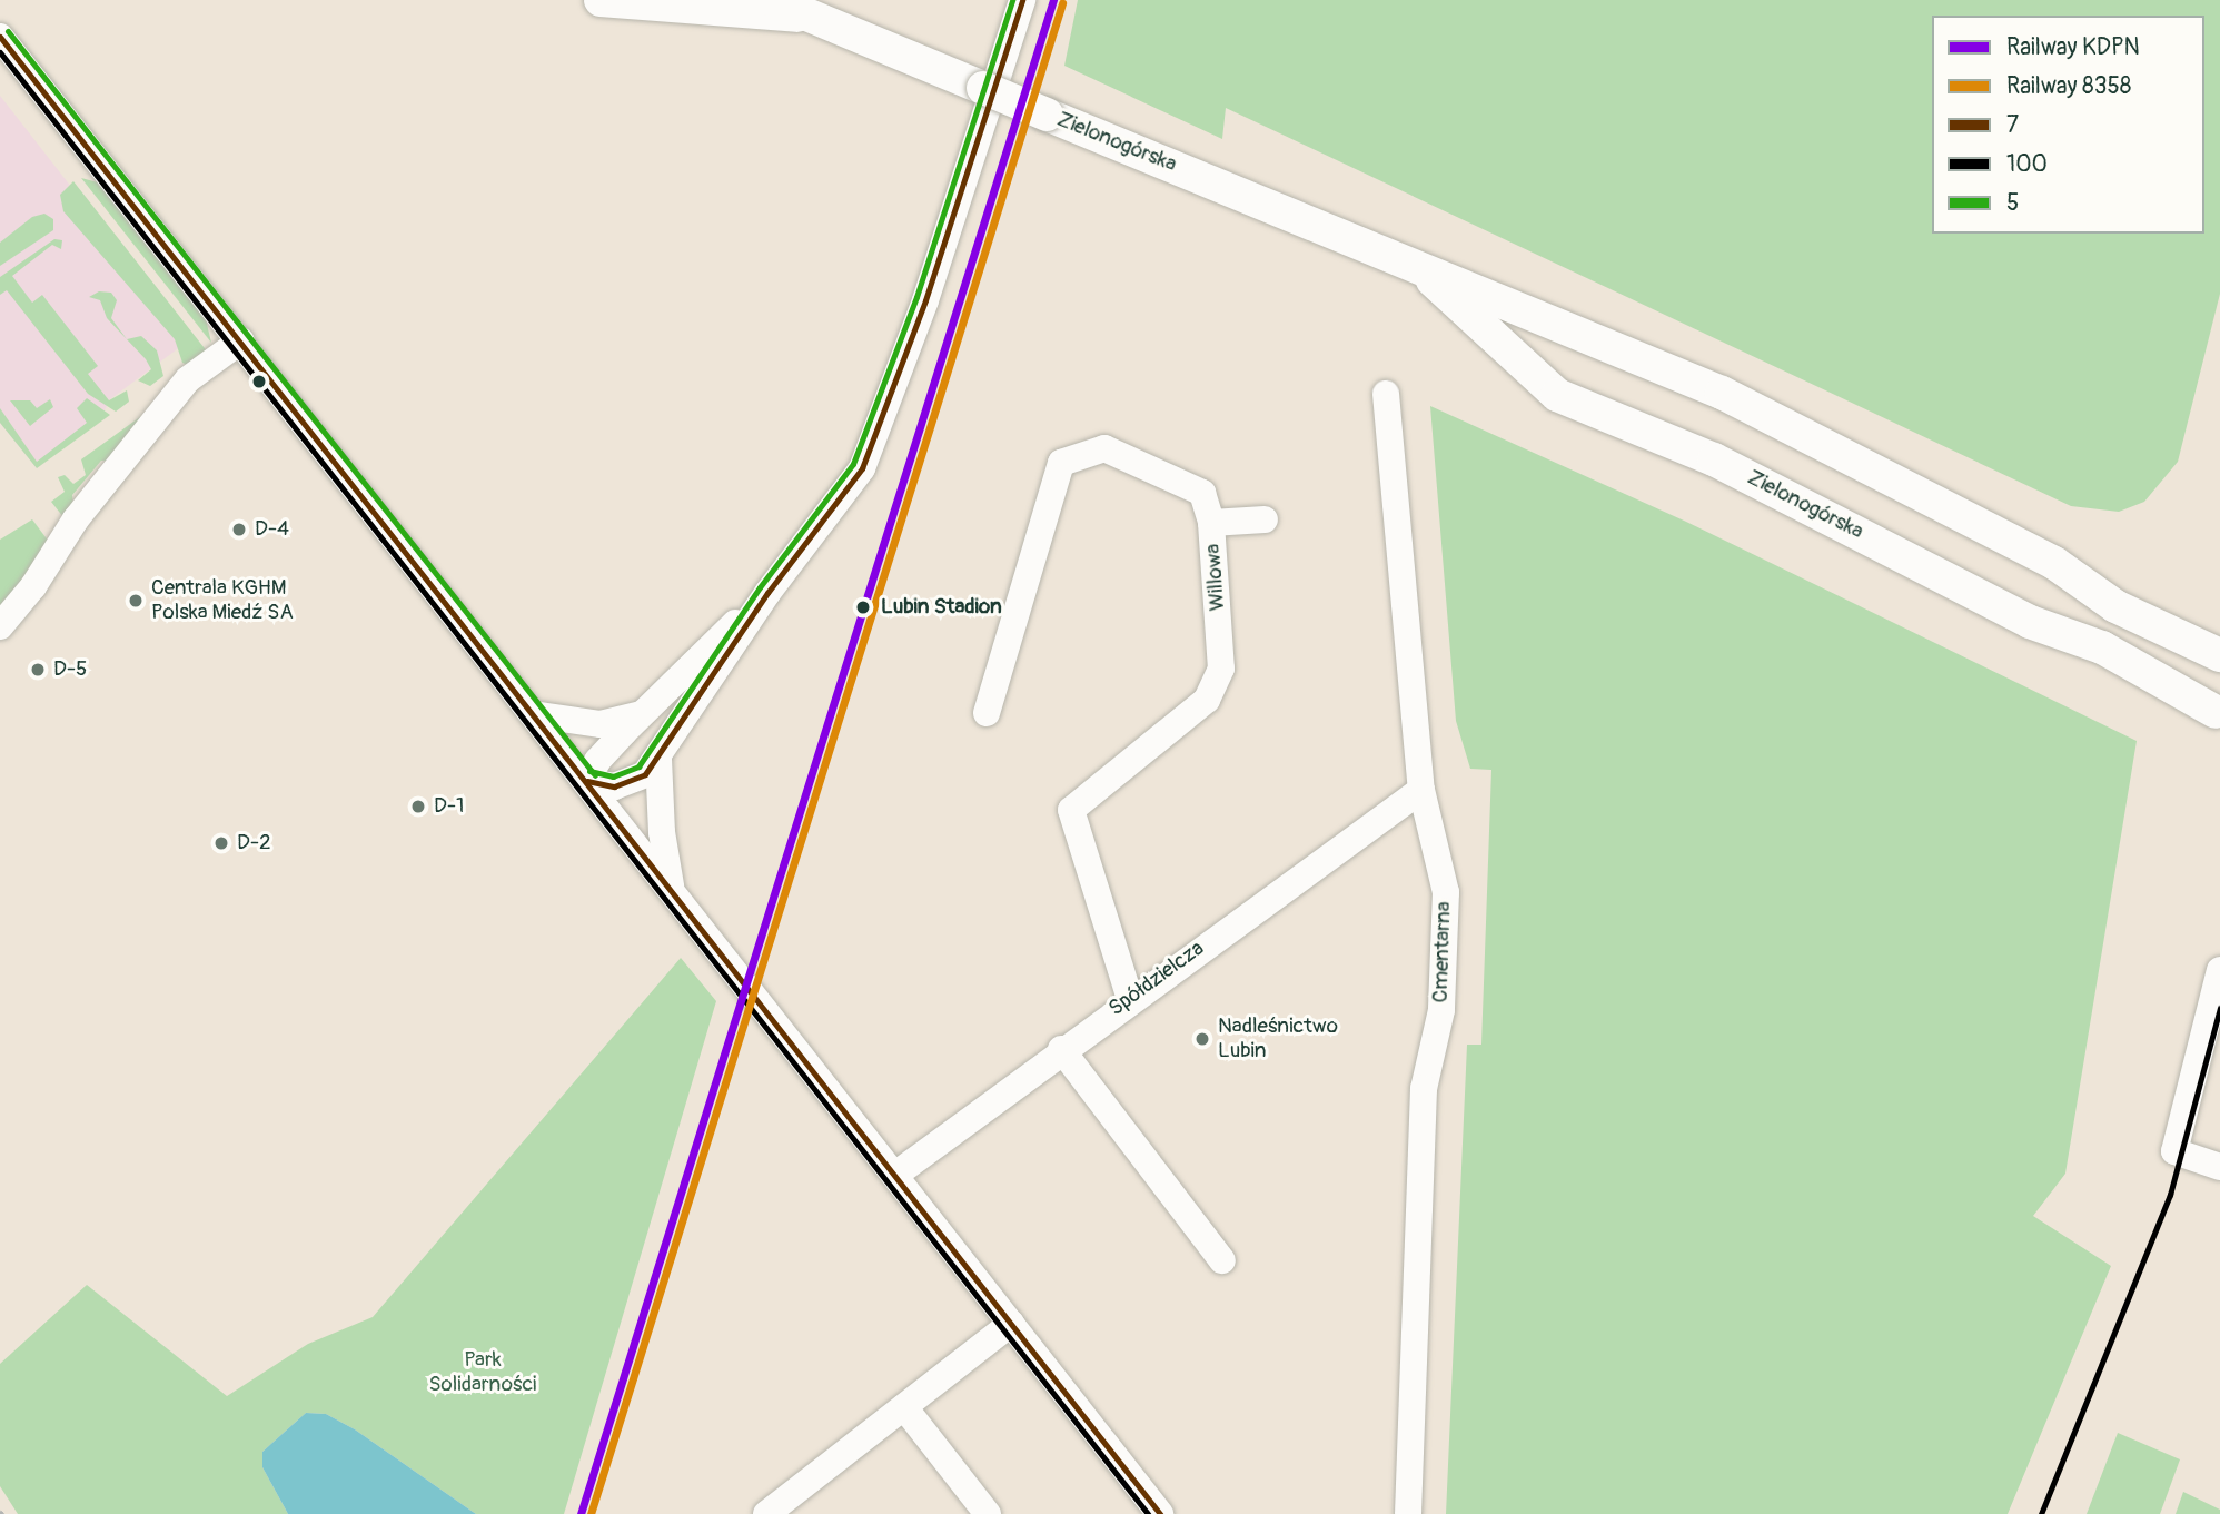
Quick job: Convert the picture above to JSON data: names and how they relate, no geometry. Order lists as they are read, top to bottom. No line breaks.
{"streets":{"main road":["Zielonogórska"],"street":["Willowa","Cmentarna","Spółdzielcza"]},"crossings":[["Willowa","Spółdzielcza"],["Cmentarna","Spółdzielcza"]],"parks":["Park Solidarności"],"places":["D-4","Centrala KGHM Polska Miedź SA","Lubin Stadion","D-5","D-1","D-2","Nadleśnictwo Lubin"],"lines":["rail line KDPN","transit line 7","transit line 5","rail line 8358","transit line 100"],"legend":["Railway KDPN","Railway 8358","7","100","5"]}
